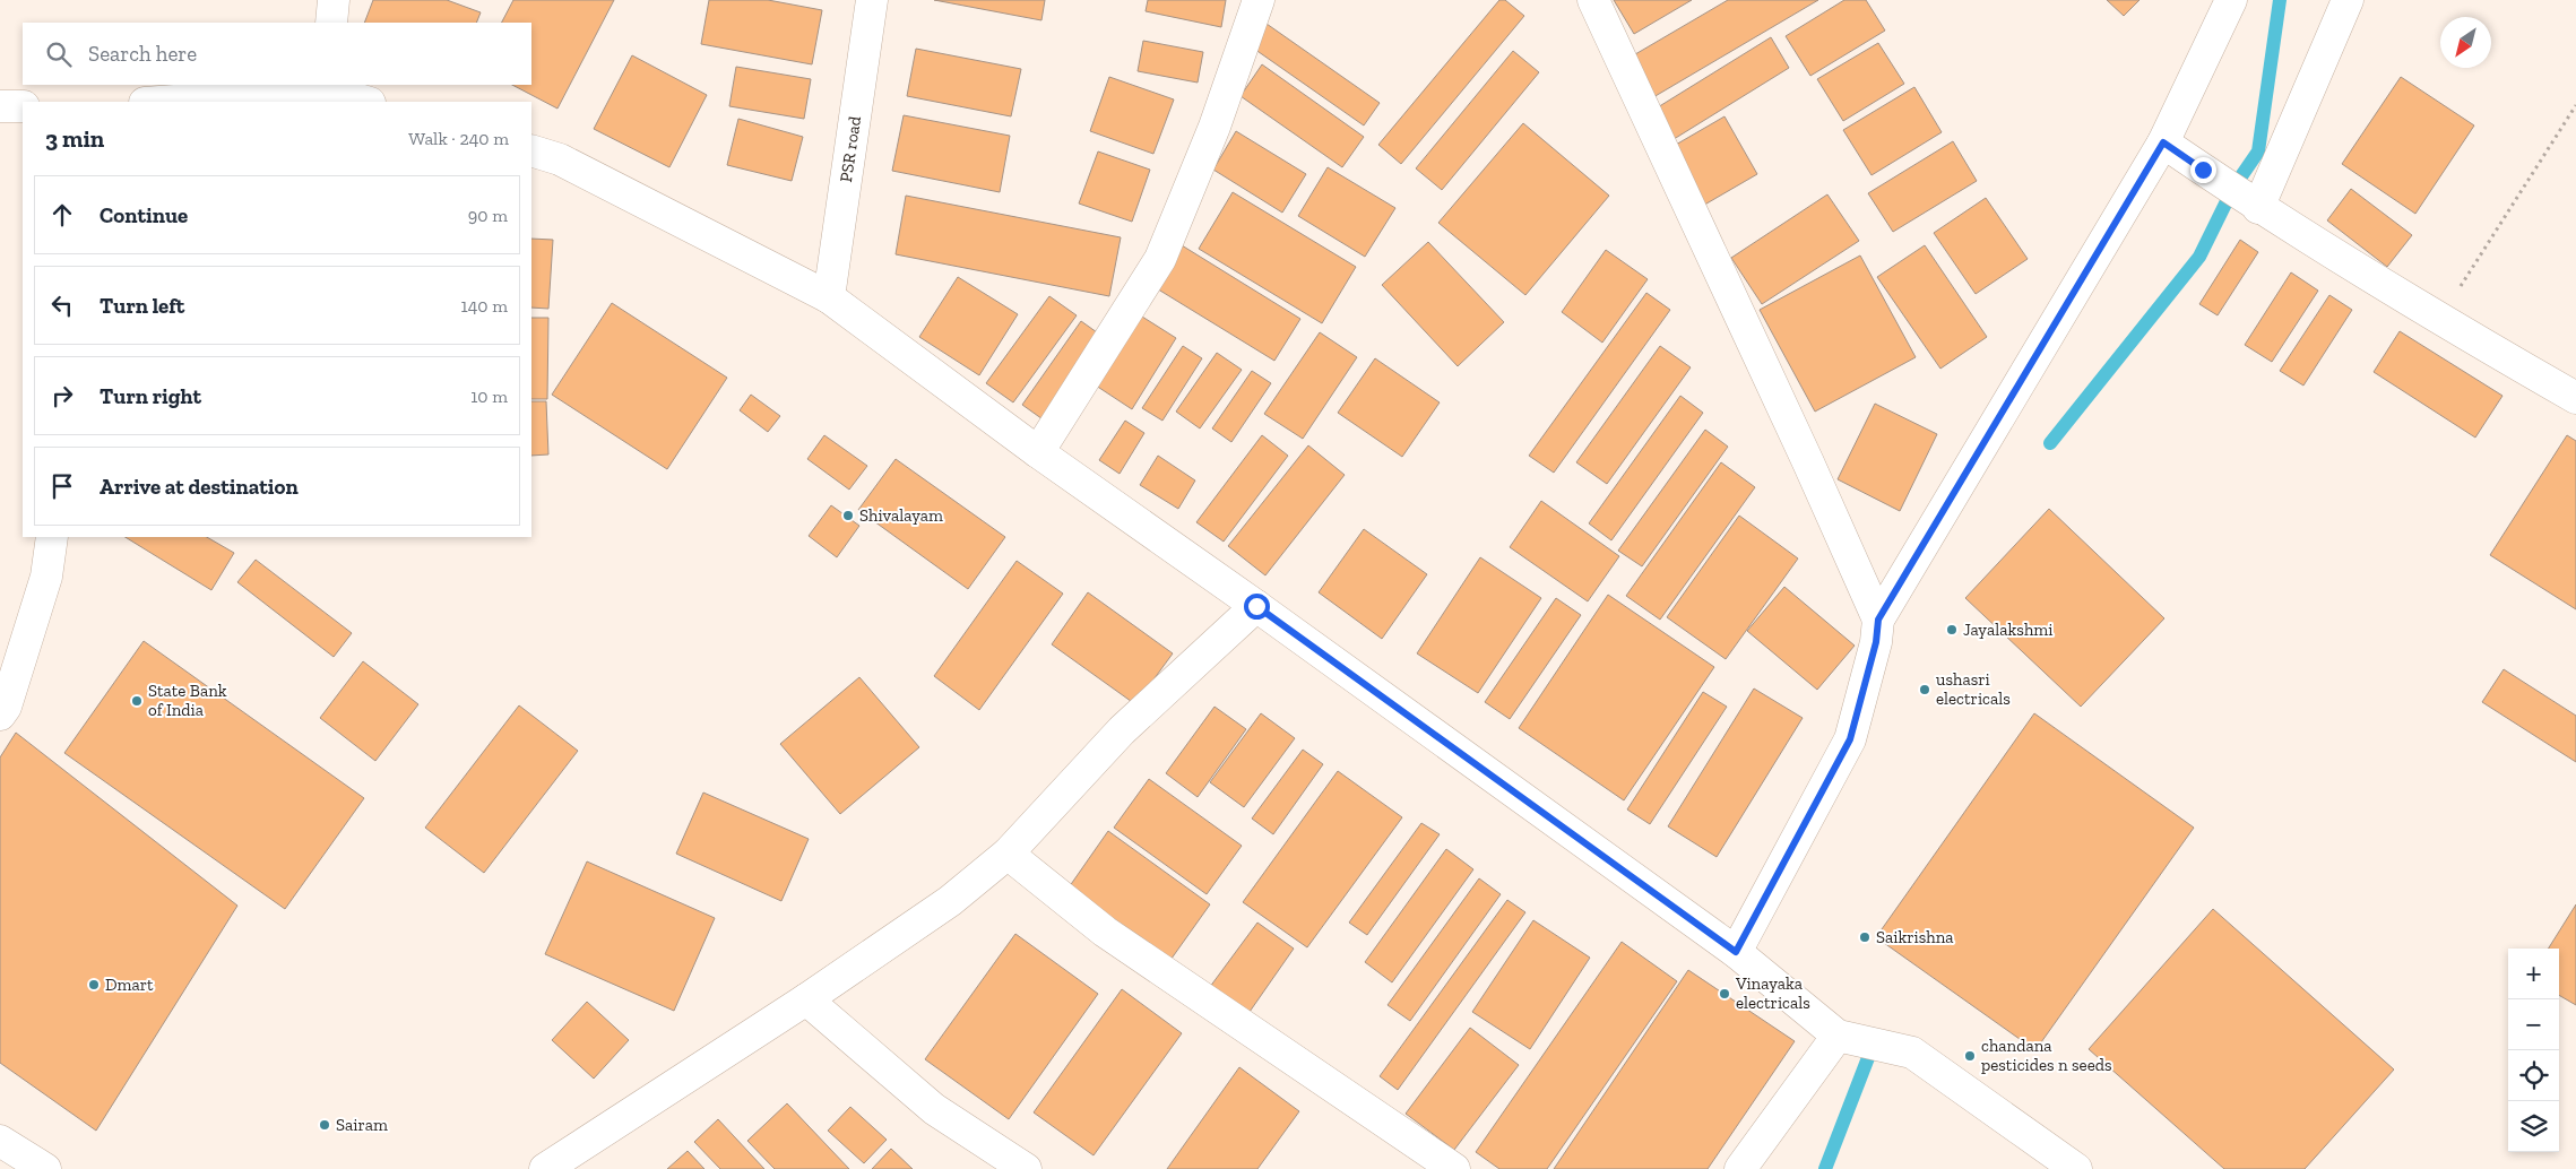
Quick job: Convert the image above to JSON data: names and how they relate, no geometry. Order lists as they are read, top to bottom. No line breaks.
{"streets":{"street":["PSR road"]},"places":["Shivalayam","Jayalakshmi","ushasri electricals","State Bank of India","Saikrishna","Dmart","Vinayaka electricals","chandana pesticides n seeds","Sairam"],"north":"bottom left","page":{"search":"Search here","heading":["3 min","Walk · 240 m"],"list":[["Continue","90 m"],["Turn left","140 m"],["Turn right","10 m"],"Arrive at destination"],"map_buttons":["+","−"]}}
